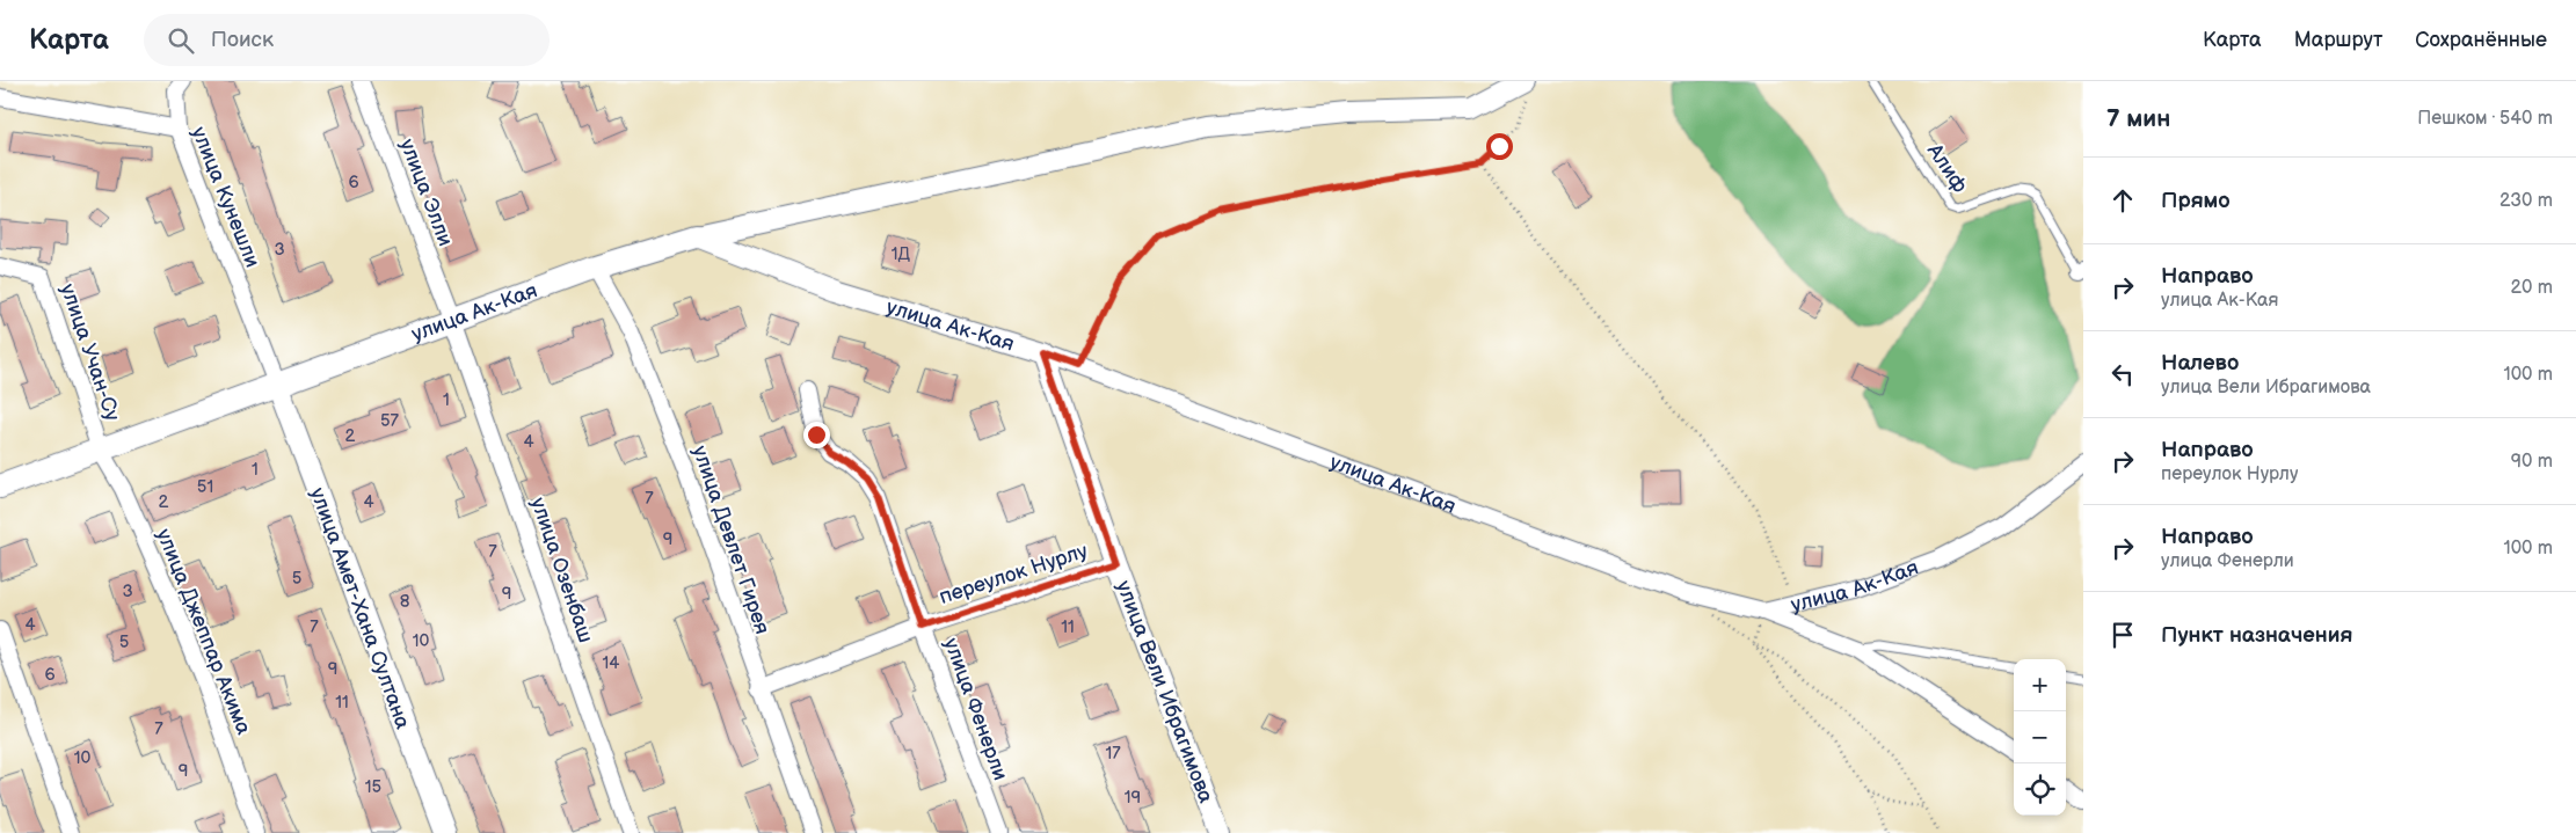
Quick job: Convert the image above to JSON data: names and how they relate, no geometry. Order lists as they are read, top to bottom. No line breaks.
{"streets":{"main road":["улица Ак-Кая"],"street":["улица Элли","улица Кунешли","улица Учан-Су","улица Девлет Гирея","улица Озенбаш","переулок Нурлу","улица Амет-Хана Султана","улица Джеппар Акима","улица Вели Ибрагимова","улица Фенерли"],"lane":["Алиф"]},"crossings":[["улица Элли","улица Ак-Кая"],["улица Элли","улица Озенбаш"],["улица Кунешли","улица Ак-Кая"],["улица Кунешли","улица Амет-Хана Султана"],["улица Ак-Кая","улица Учан-Су"],["улица Ак-Кая","улица Девлет Гирея"],["улица Ак-Кая","улица Озенбаш"],["улица Ак-Кая","улица Амет-Хана Султана"],["улица Ак-Кая","улица Джеппар Акима"],["улица Ак-Кая","улица Вели Ибрагимова"],["улица Учан-Су","улица Джеппар Акима"],["улица Девлет Гирея","переулок Нурлу"],["переулок Нурлу","улица Вели Ибрагимова"],["переулок Нурлу","улица Фенерли"]],"house_numbers":["6","3","1Д","1","57","2","4","1","51","7","2","4","9","7","5","3","9","8","4","7","11","10","5","14","9","6","11","7","17","10","9","15","19"],"page":{"header":"Карта","search":"Поиск","nav":["Карта","Маршрут","Сохранённые"],"heading":["7 мин","Пешком · 540 m"],"list":[["Прямо","230 m"],["Направо","улица Ак-Кая","20 m"],["Налево","улица Вели Ибрагимова","100 m"],["Направо","переулок Нурлу","90 m"],["Направо","улица Фенерли","100 m"],"Пункт назначения"],"map_buttons":["+","−"]}}
